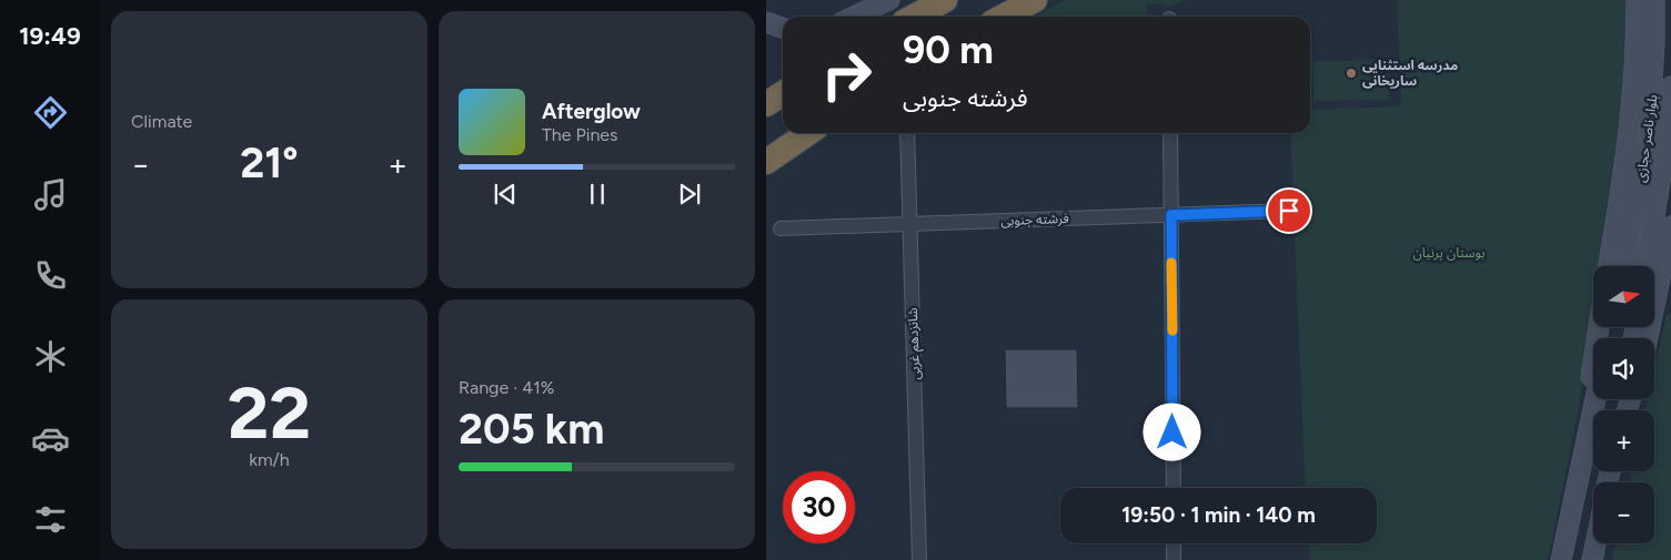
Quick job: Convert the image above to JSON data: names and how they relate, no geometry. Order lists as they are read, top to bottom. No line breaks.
{"streets":{"main road":["بلوار ناصر حجازی"],"street":["فرشته جنوبی","شانزدهم غربی"]},"crossings":[["فرشته جنوبی","شانزدهم غربی"]],"parks":["بوستان پرنیان"],"places":["مدرسه استثنایی ساریخانی"],"north":"right","page":{"tabs":"19:49","tile":["Climate",["22","km/h"],["Range · 41%","205 km"]],"turn":["90 m","فرشته جنوبی"],"song":["Afterglow","The Pines"],"heat":["−","21°","+"],"map_buttons":["+","−"],"limit":"30","trip":"19:50 · 1 min · 140 m"}}
